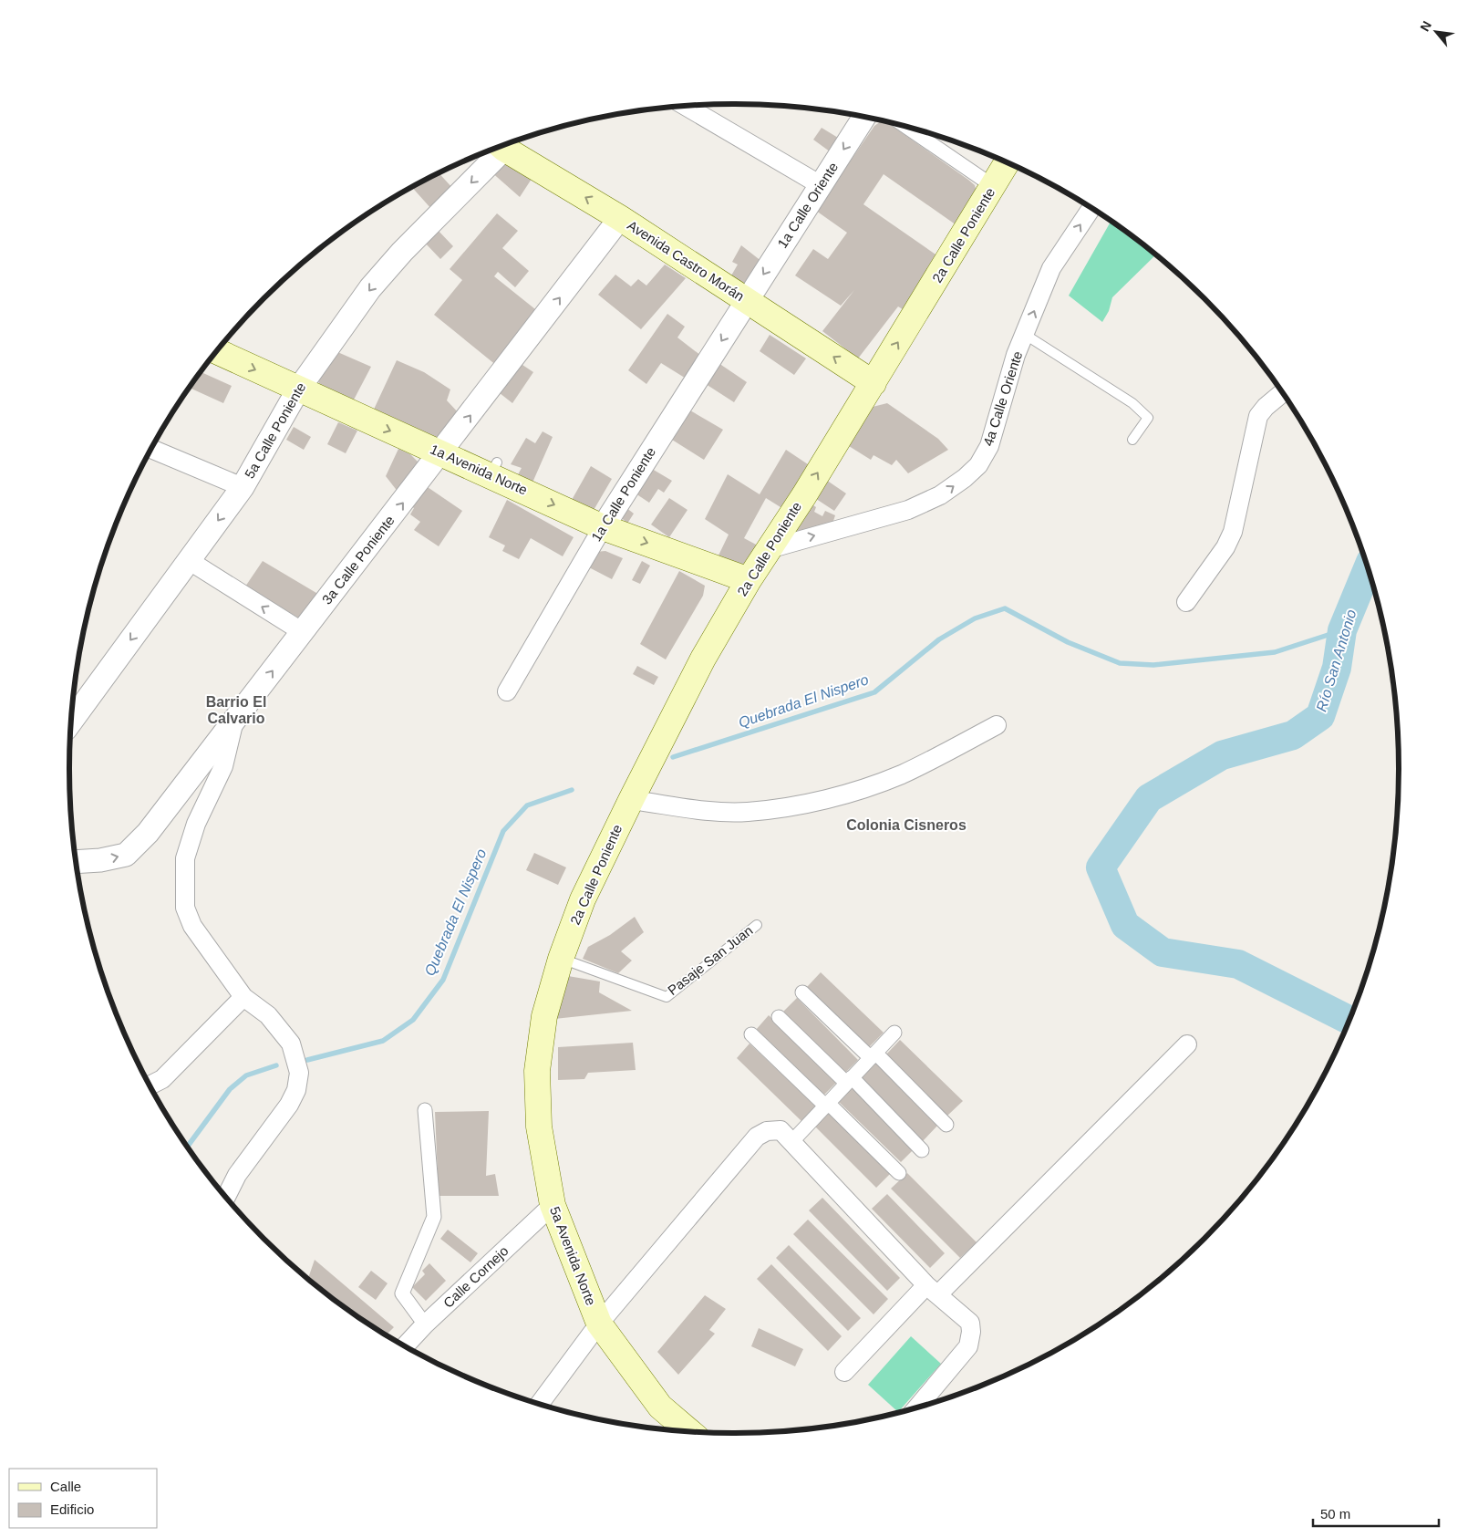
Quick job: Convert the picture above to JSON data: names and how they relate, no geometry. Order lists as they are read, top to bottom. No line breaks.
{"streets":{"main road":["2a Calle Poniente","Avenida Castro Morán","1a Avenida Norte","5a Avenida Norte"],"street":["1a Calle Oriente","4a Calle Oriente","5a Calle Poniente","1a Calle Poniente","3a Calle Poniente","Calle Cornejo"],"lane":["Pasaje San Juan"]},"crossings":[["1a Calle Oriente","Avenida Castro Morán"],["1a Calle Oriente","1a Calle Poniente"],["2a Calle Poniente","Avenida Castro Morán"],["2a Calle Poniente","4a Calle Oriente"],["2a Calle Poniente","1a Avenida Norte"],["2a Calle Poniente","Pasaje San Juan"],["2a Calle Poniente","5a Avenida Norte"],["Avenida Castro Morán","1a Calle Poniente"],["Avenida Castro Morán","3a Calle Poniente"],["5a Calle Poniente","1a Avenida Norte"],["1a Avenida Norte","1a Calle Poniente"],["1a Avenida Norte","3a Calle Poniente"],["Pasaje San Juan","5a Avenida Norte"],["5a Avenida Norte","Calle Cornejo"]],"one_way":["1a Calle Oriente","2a Calle Poniente","Avenida Castro Morán","4a Calle Oriente","5a Calle Poniente","1a Avenida Norte","1a Calle Poniente","3a Calle Poniente"],"districts":["Barrio El Calvario","Colonia Cisneros"],"water":["Río San Antonio","Quebrada El Nispero"],"legend":["Calle","Edificio"],"scale_bar":"50 m","north":"top left"}
